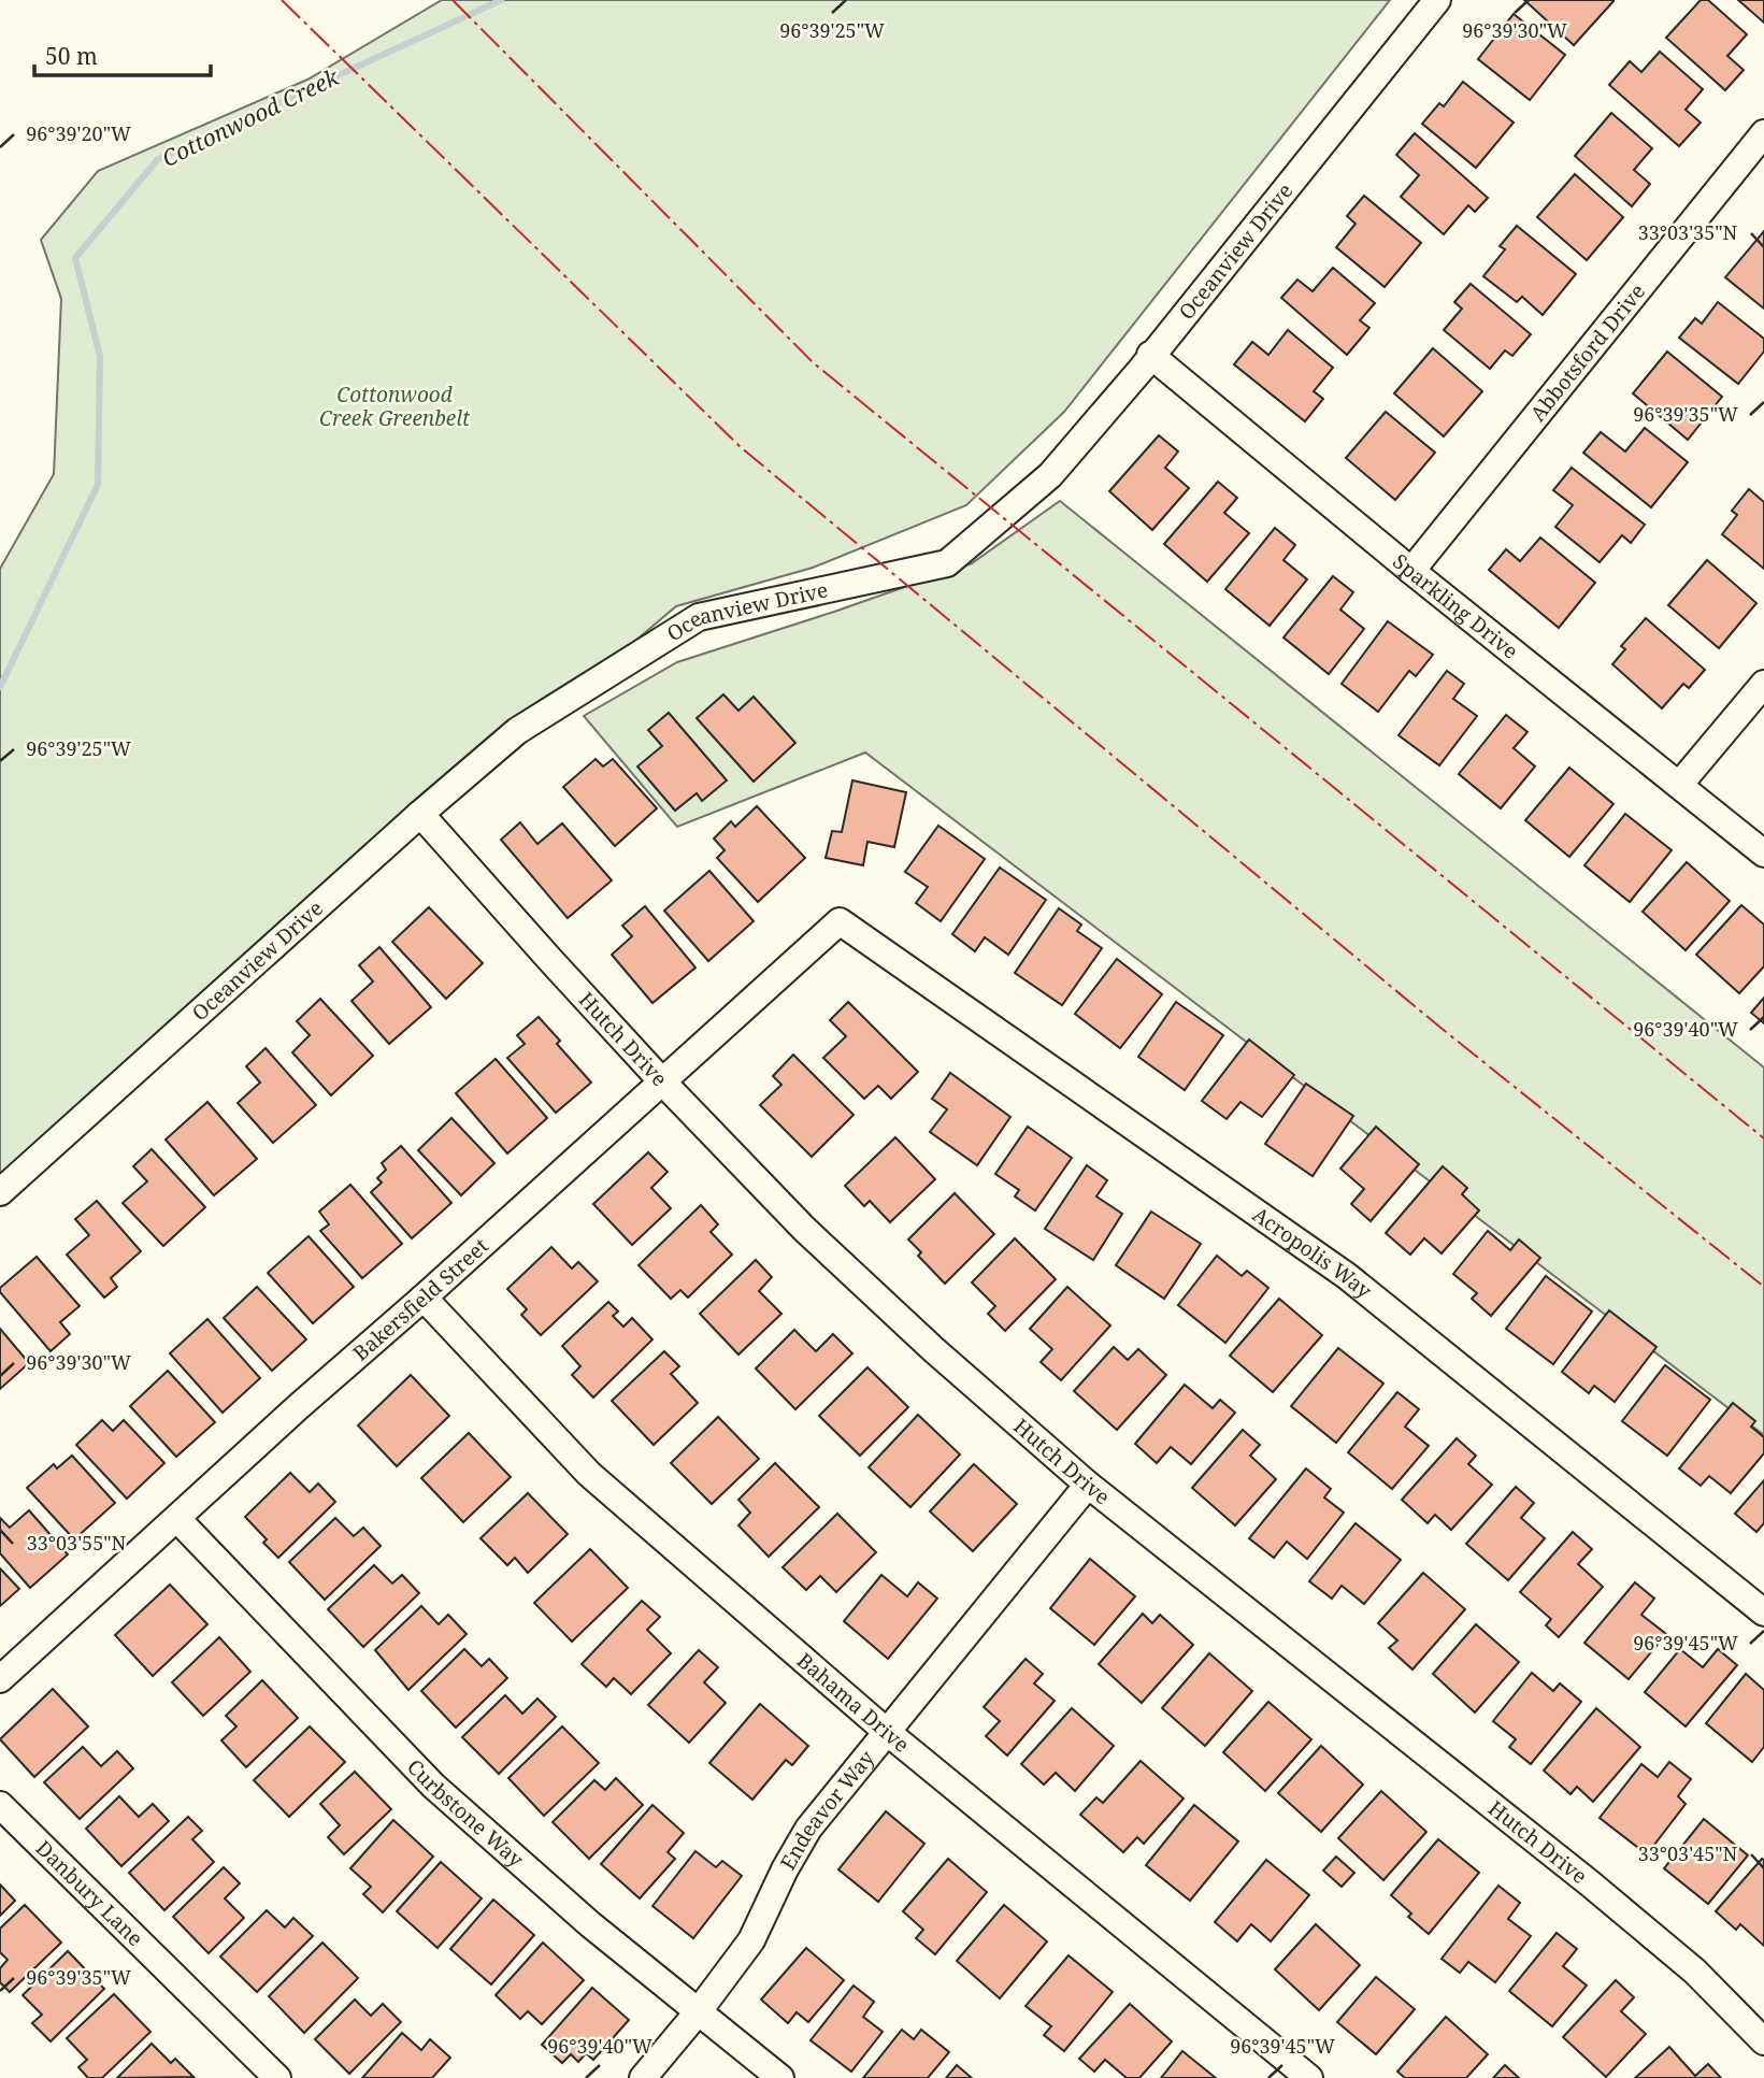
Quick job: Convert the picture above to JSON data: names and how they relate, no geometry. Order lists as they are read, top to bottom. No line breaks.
{"streets":{"street":["Oceanview Drive","Abbotsford Drive","Sparkling Drive","Hutch Drive","Acropolis Way","Bakersfield Street","Bahama Drive","Endeavor Way","Curbstone Way","Danbury Lane"]},"crossings":[["Oceanview Drive","Sparkling Drive"],["Oceanview Drive","Hutch Drive"],["Abbotsford Drive","Sparkling Drive"],["Hutch Drive","Bakersfield Street"],["Hutch Drive","Endeavor Way"],["Acropolis Way","Bakersfield Street"],["Bakersfield Street","Bahama Drive"],["Bakersfield Street","Curbstone Way"],["Bahama Drive","Endeavor Way"],["Endeavor Way","Curbstone Way"]],"water":["Cottonwood Creek"],"parks":["Cottonwood Creek Greenbelt"],"scale_bar":"50 m","coordinates":["96°39'25\"W","96°39'30\"W","96°39'20\"W","33°03'35\"N","96°39'35\"W","96°39'40\"W","33°03'55\"N","96°39'45\"W","33°03'45\"N"]}
